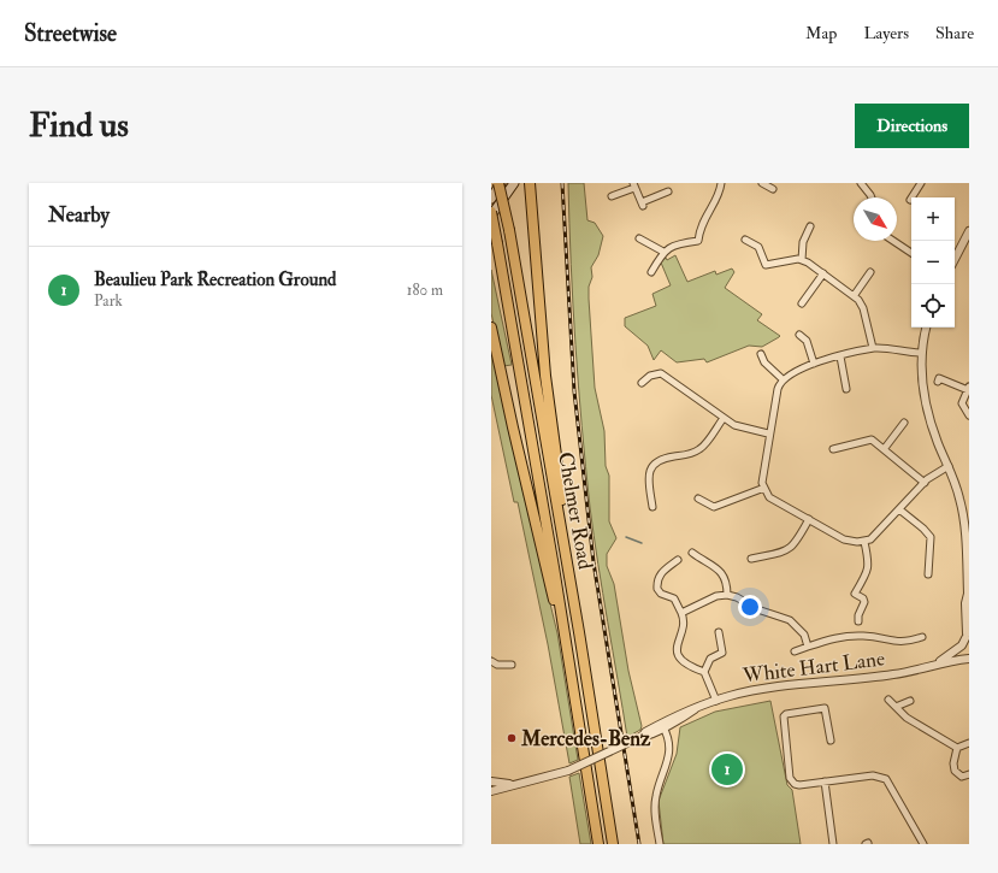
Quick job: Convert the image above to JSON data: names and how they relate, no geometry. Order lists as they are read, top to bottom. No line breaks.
{"streets":{"main road":["Chelmer Road"],"street":["White Hart Lane"]},"places":["Mercedes-Benz"],"north":"bottom right","page":{"header":"Streetwise","nav":["Map","Layers","Share"],"buttons":"Directions","title":"Find us","heading":"Nearby","map_buttons":["+","−"],"list":[{"mark":"1","name":"Beaulieu Park Recreation Ground","note":"Park","value":"180 m"}],"pins":"1"}}
